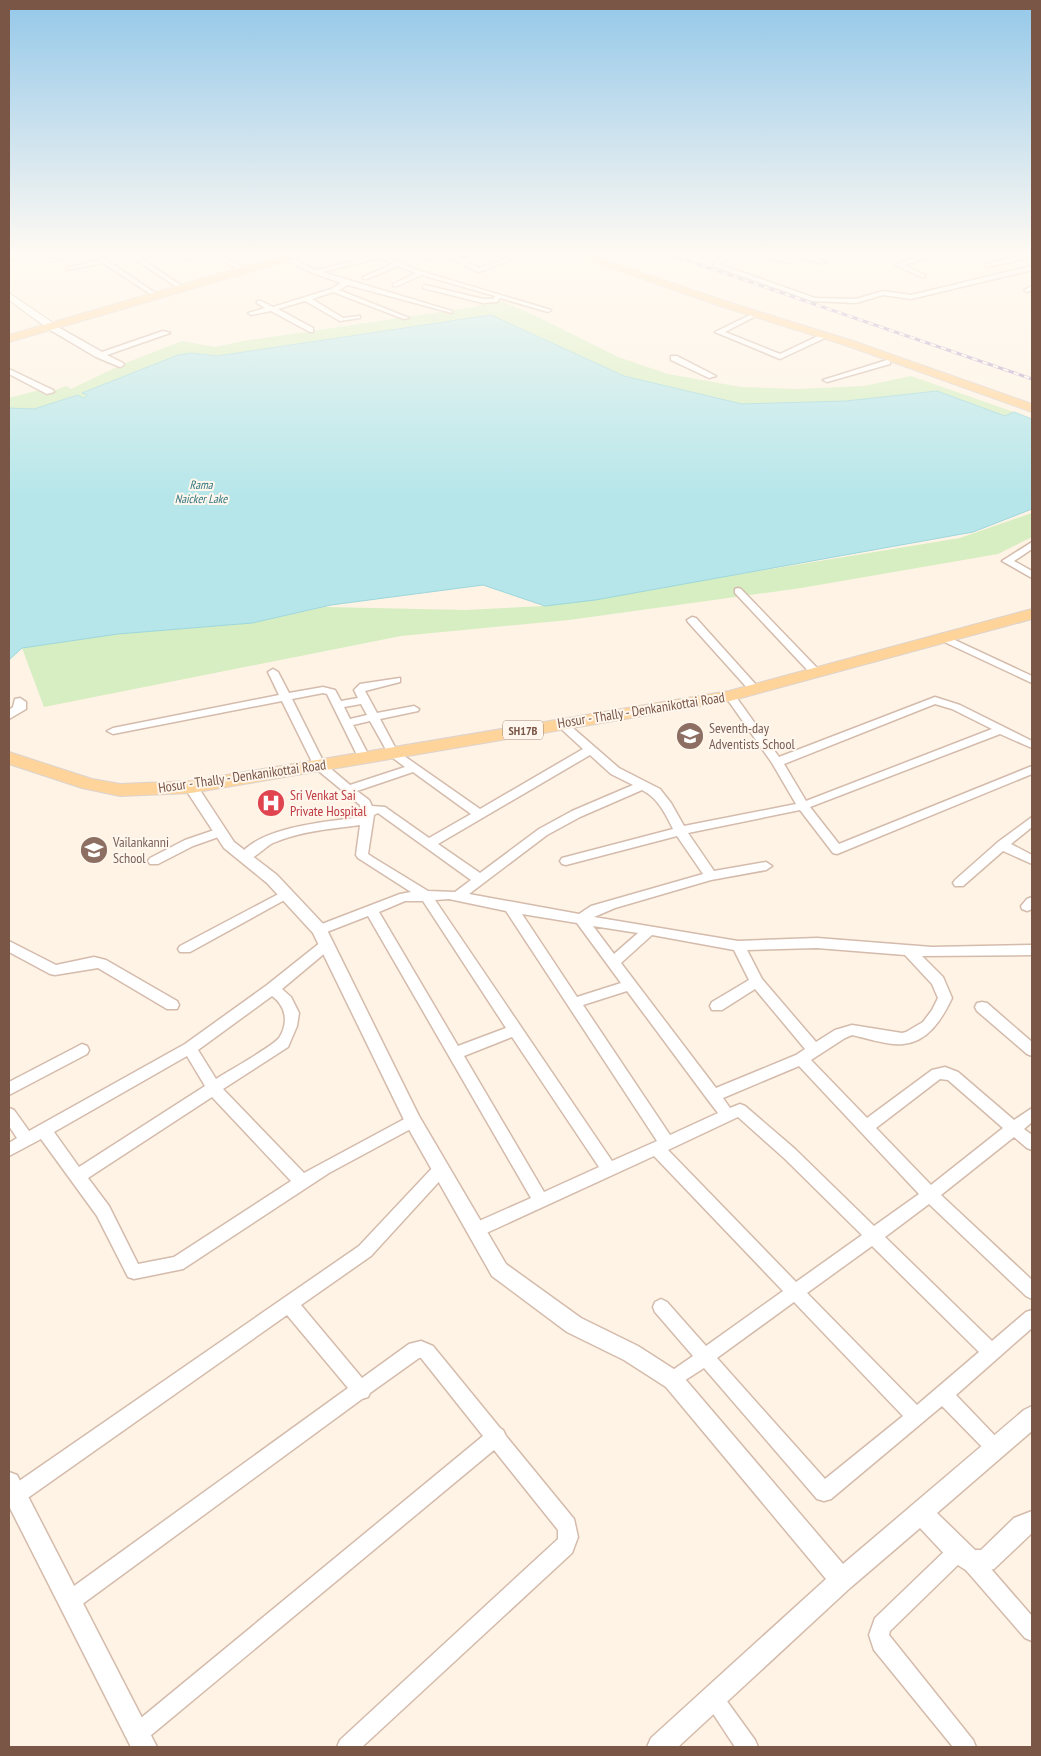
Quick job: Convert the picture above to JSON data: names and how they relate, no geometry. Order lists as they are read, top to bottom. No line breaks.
{"streets":{"main road":["Hosur - Thally - Denkanikottai Road","SH17B"]},"water":["Rama Naicker Lake"],"places":{"school or university":["Seventh-day Adventists School","Vailankanni School"],"hospital":["Sri Venkat Sai Private Hospital"]}}
